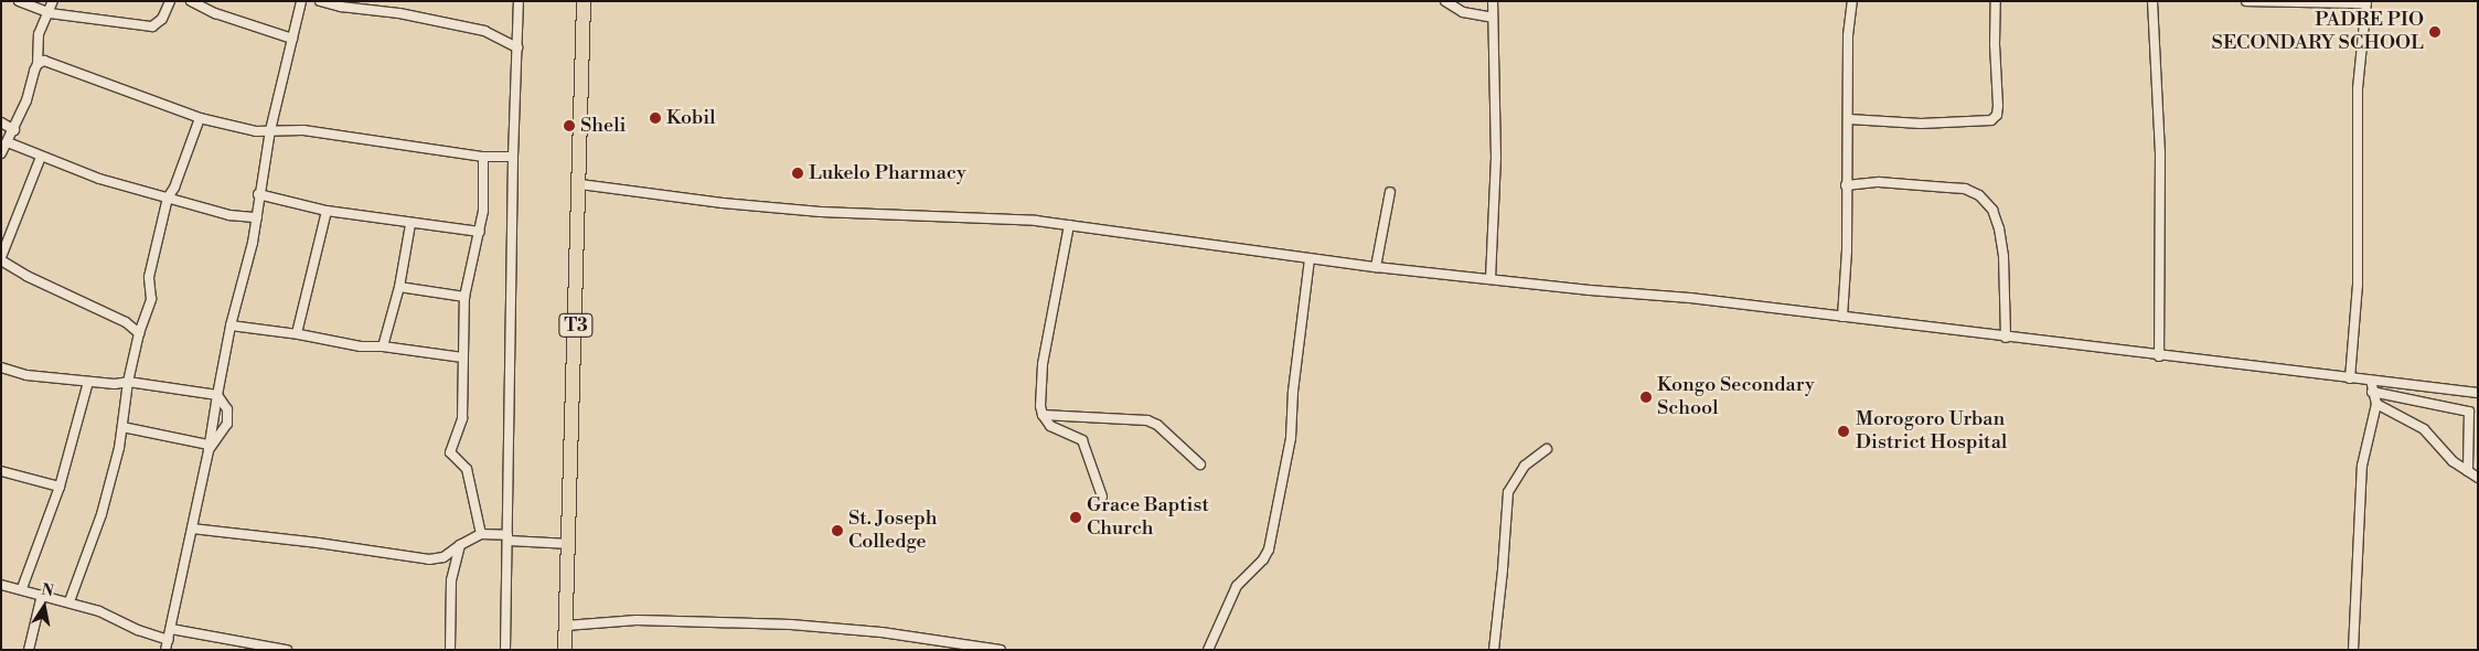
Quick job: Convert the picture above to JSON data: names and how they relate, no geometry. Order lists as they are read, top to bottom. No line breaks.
{"streets":{"highway":["T3"]},"places":["PADRE PIO SECONDARY SCHOOL","Kobil","Sheli","Lukelo Pharmacy","Kongo Secondary School","Morogoro Urban District Hospital","Grace Baptist Church","St. Joseph Colledge"],"north":"top"}
